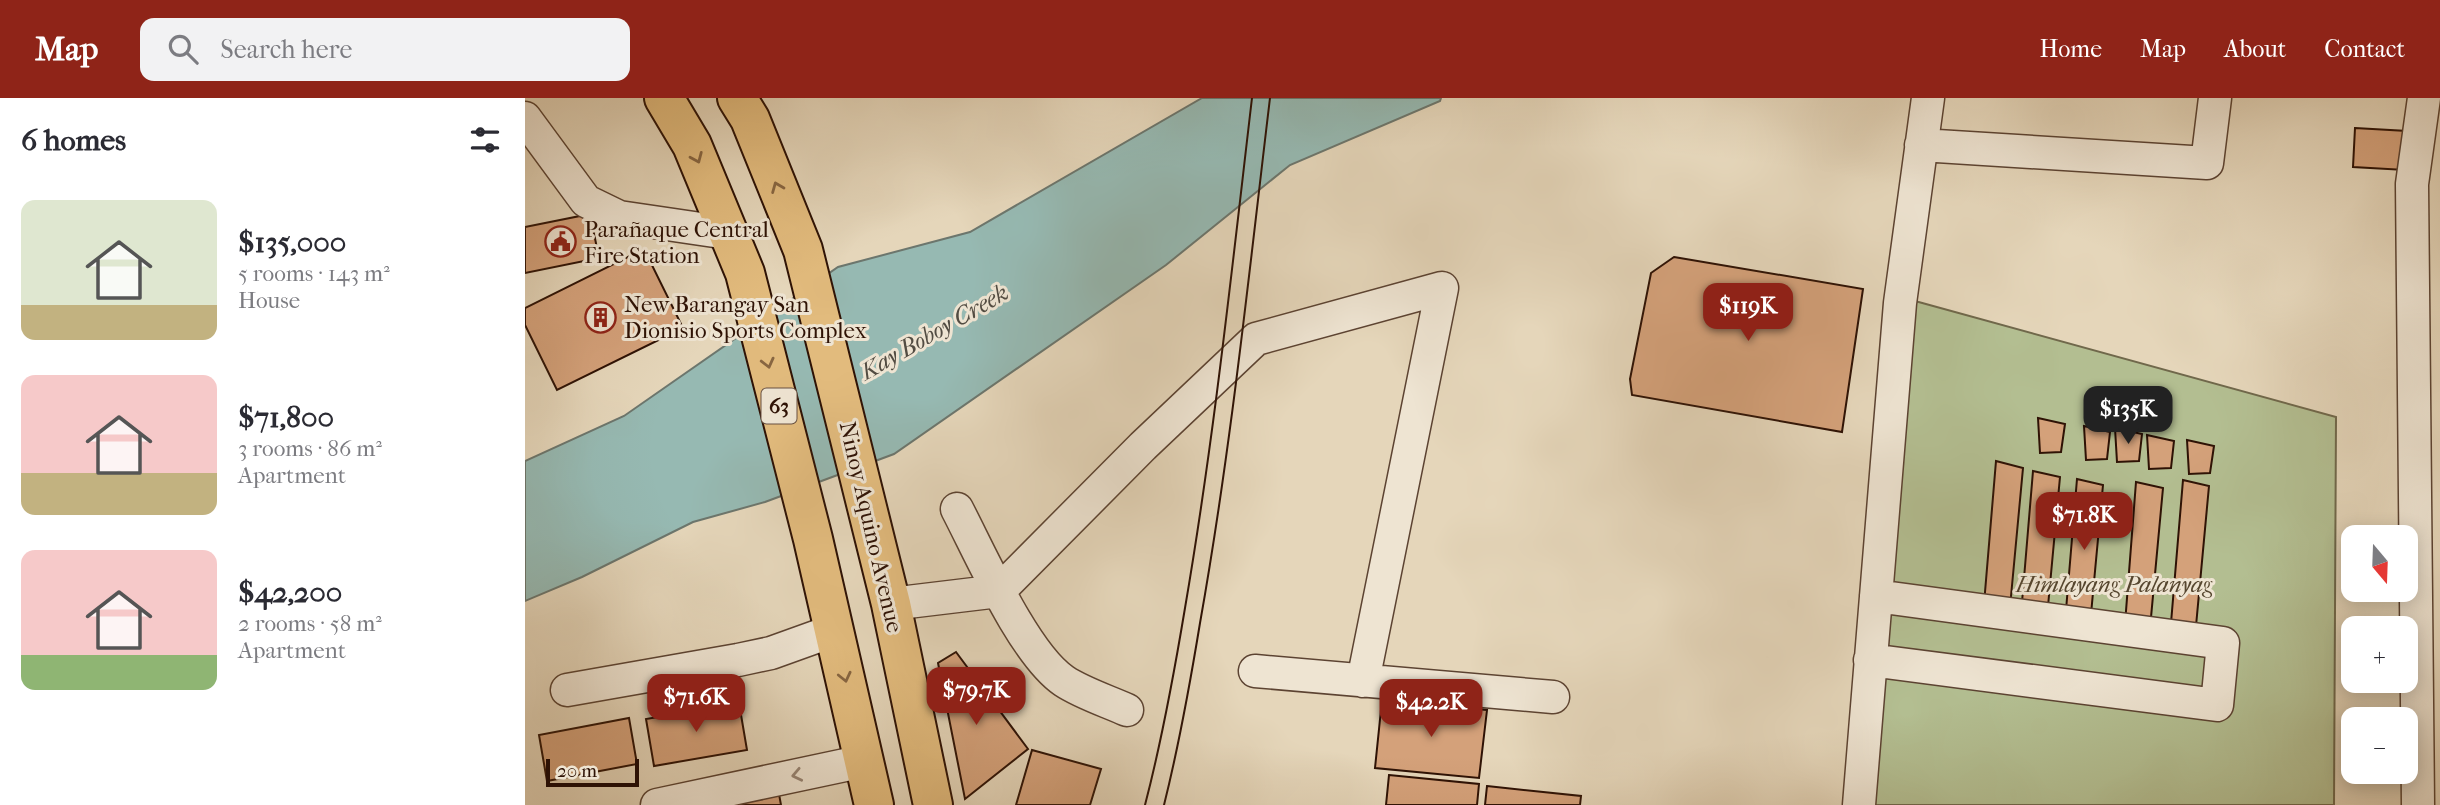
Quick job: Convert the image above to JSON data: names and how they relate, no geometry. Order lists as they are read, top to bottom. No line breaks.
{"streets":{"main road":["63","Ninoy Aquino Avenue"]},"water":["Kay Boboy Creek"],"parks":["Himlayang Palanyag"],"places":{"public building":["Parañaque Central Fire Station"],"building":["New Barangay San Dionisio Sports Complex"]},"scale_bar":"20 m","north":"bottom","page":{"header":"Map","search":"Search here","nav":["Home","Map","About","Contact"],"heading":"6 homes","list":[{"name":"$135,000","note":"5 rooms · 143 m² · House"},{"name":"$71,800","note":"3 rooms · 86 m² · Apartment"},{"name":"$42,200","note":"2 rooms · 58 m² · Apartment"}],"price":["$119K","$135K","$71.8K","$79.7K","$71.6K","$42.2K"],"map_buttons":["+","−"],"scale":"20 m"}}
